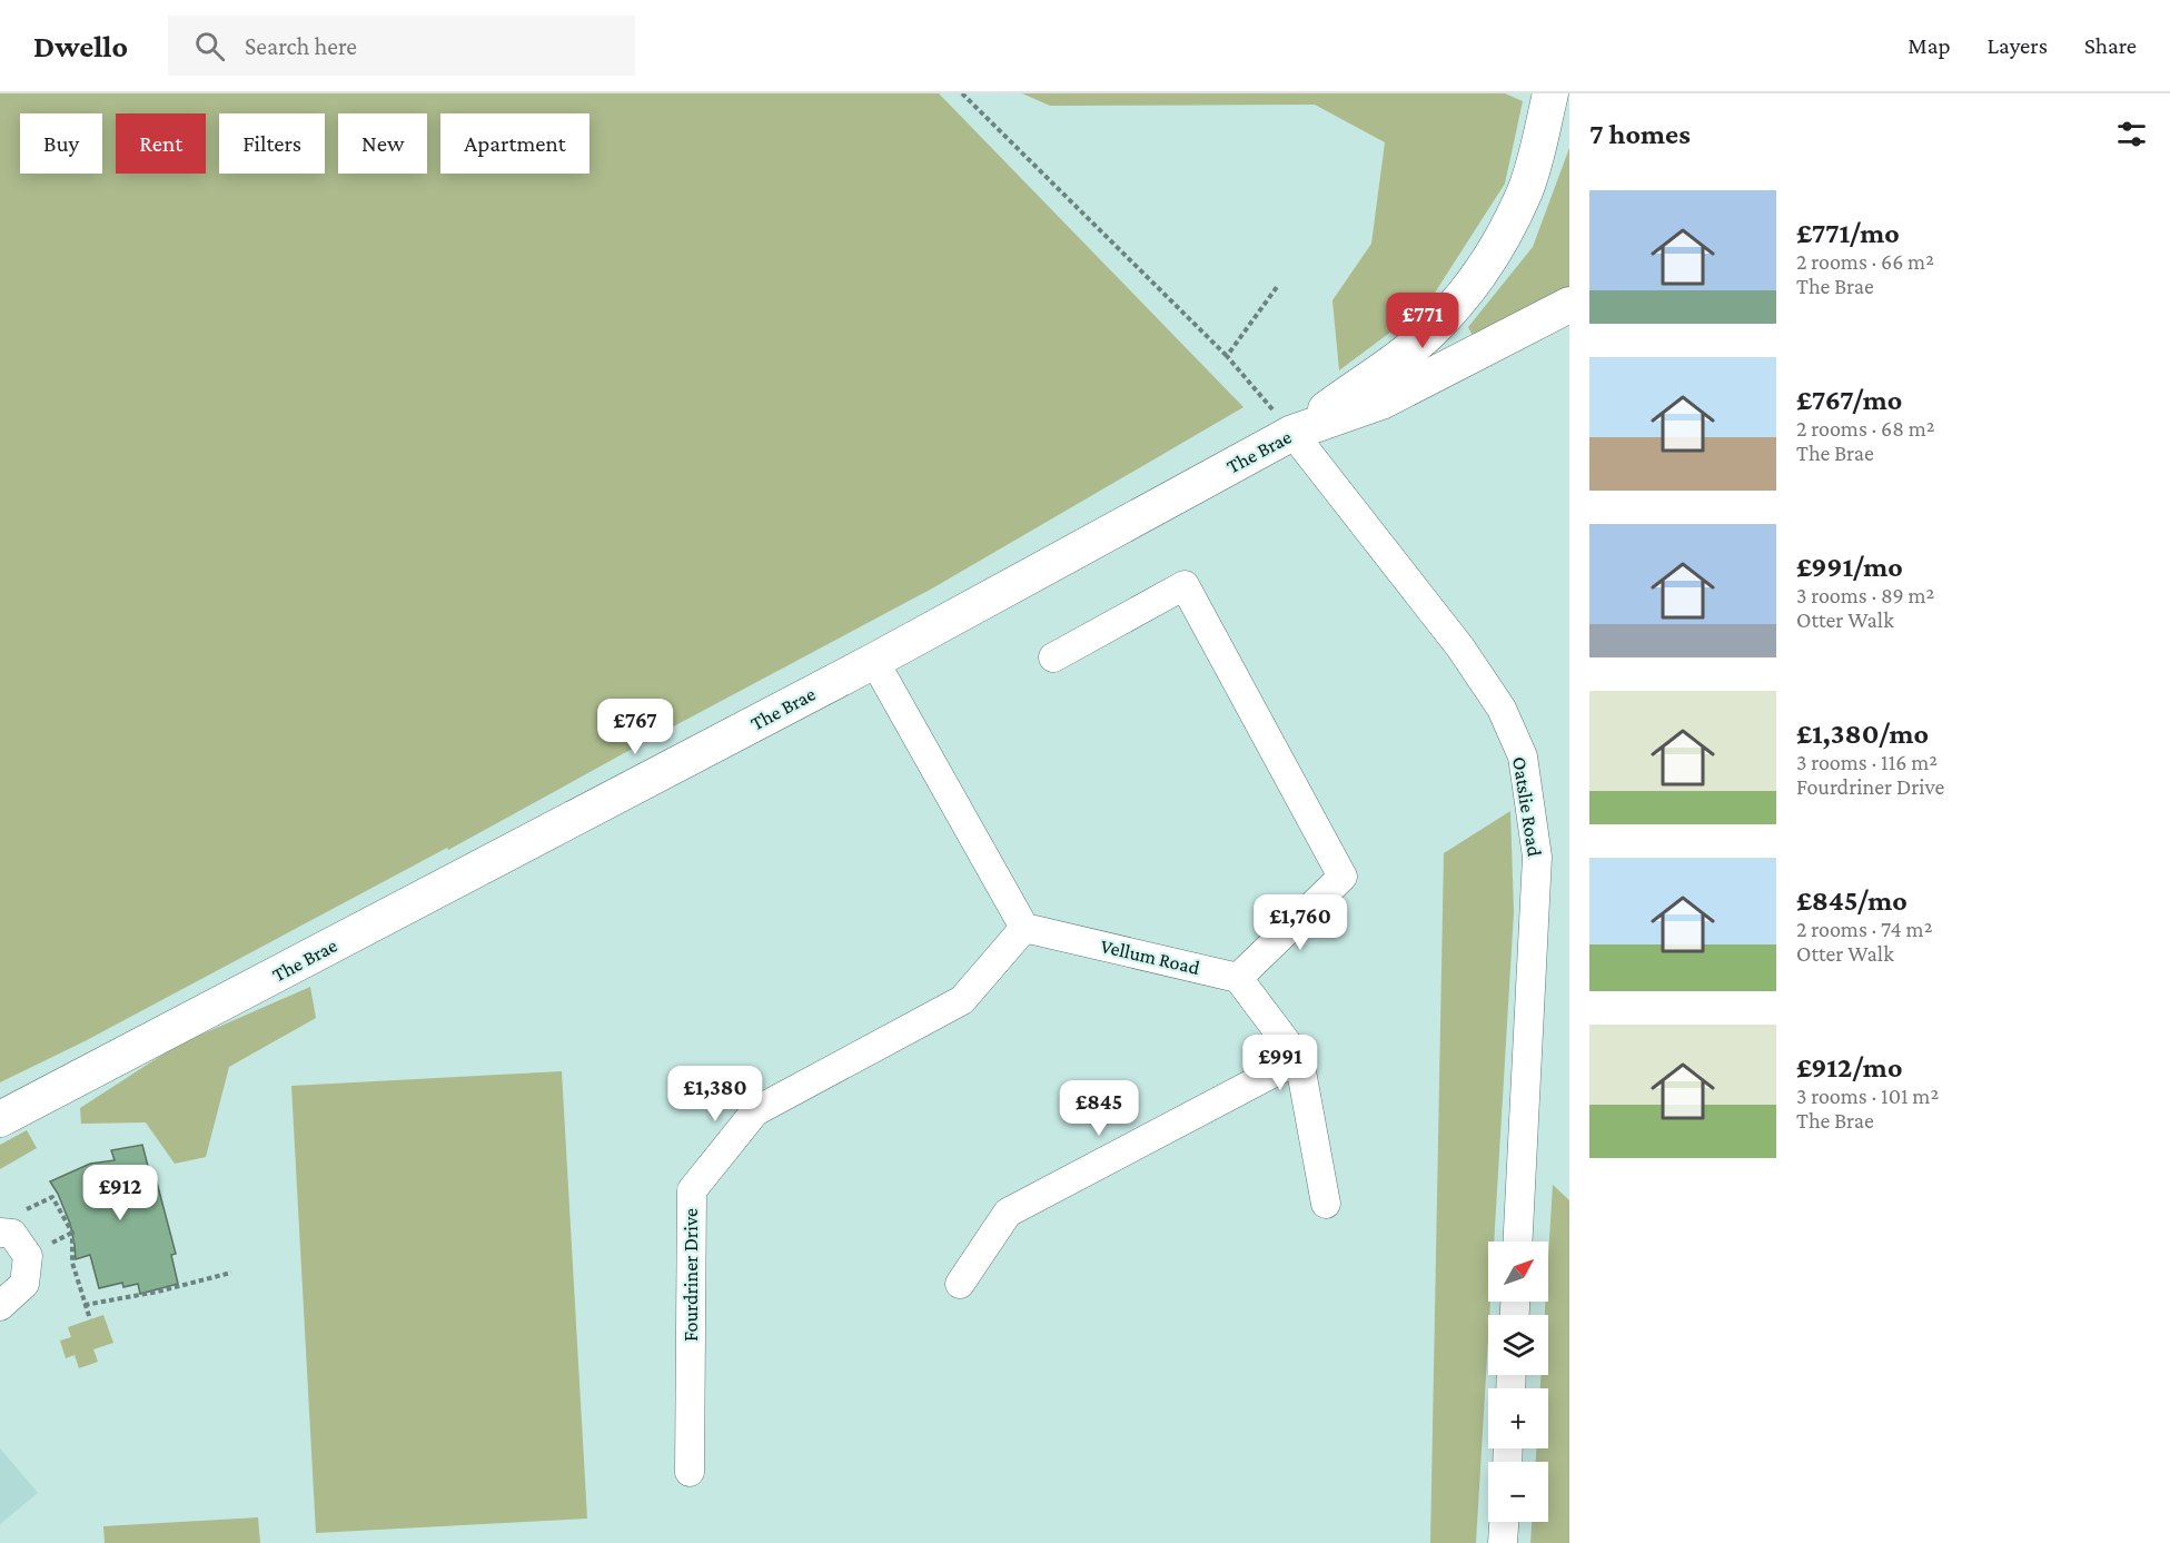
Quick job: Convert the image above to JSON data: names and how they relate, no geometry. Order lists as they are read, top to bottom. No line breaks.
{"streets":{"main road":["The Brae"],"street":["Oatslie Road","Vellum Road","Fourdriner Drive"]},"crossings":[["The Brae","Oatslie Road"],["Vellum Road","Fourdriner Drive"]],"north":"top right","page":{"header":"Dwello","search":"Search here","nav":["Map","Layers","Share"],"heading":"7 homes","chip":["Buy","Rent","Filters","New","Apartment"],"list":[{"name":"£771/mo","note":"2 rooms · 66 m² · The Brae"},{"name":"£767/mo","note":"2 rooms · 68 m² · The Brae"},{"name":"£991/mo","note":"3 rooms · 89 m² · Otter Walk"},{"name":"£1,380/mo","note":"3 rooms · 116 m² · Fourdriner Drive"},{"name":"£845/mo","note":"2 rooms · 74 m² · Otter Walk"},{"name":"£912/mo","note":"3 rooms · 101 m² · The Brae"}],"price":["£771","£767","£1,760","£991","£1,380","£845","£912"],"map_buttons":["+","−"]}}
